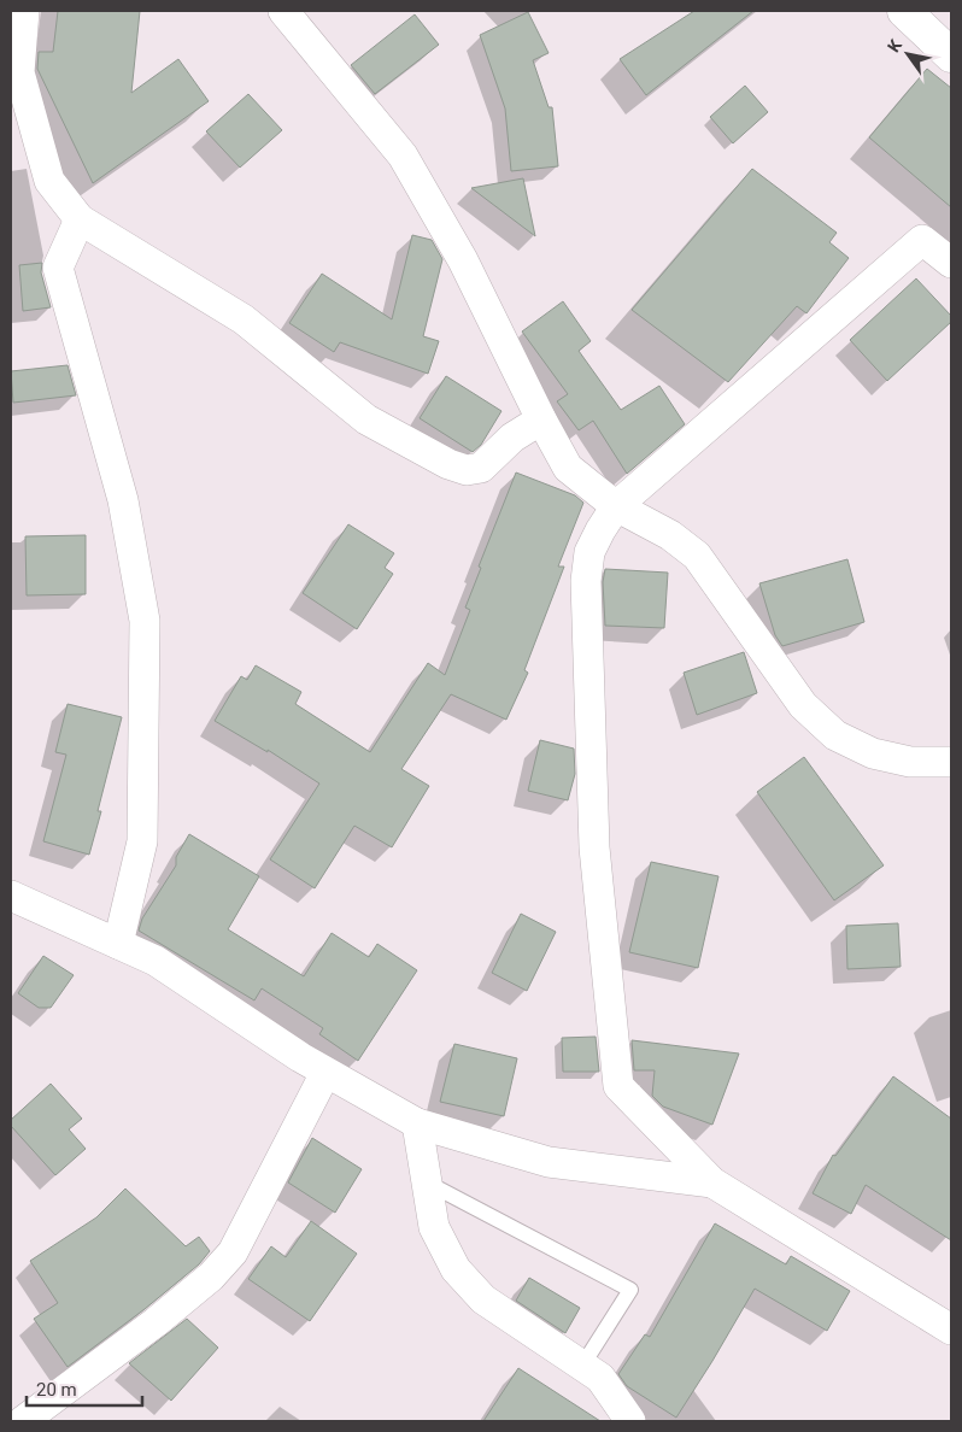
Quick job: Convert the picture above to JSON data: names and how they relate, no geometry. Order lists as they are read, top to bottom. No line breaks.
{"scale_bar":"20 m","north":"top left"}
